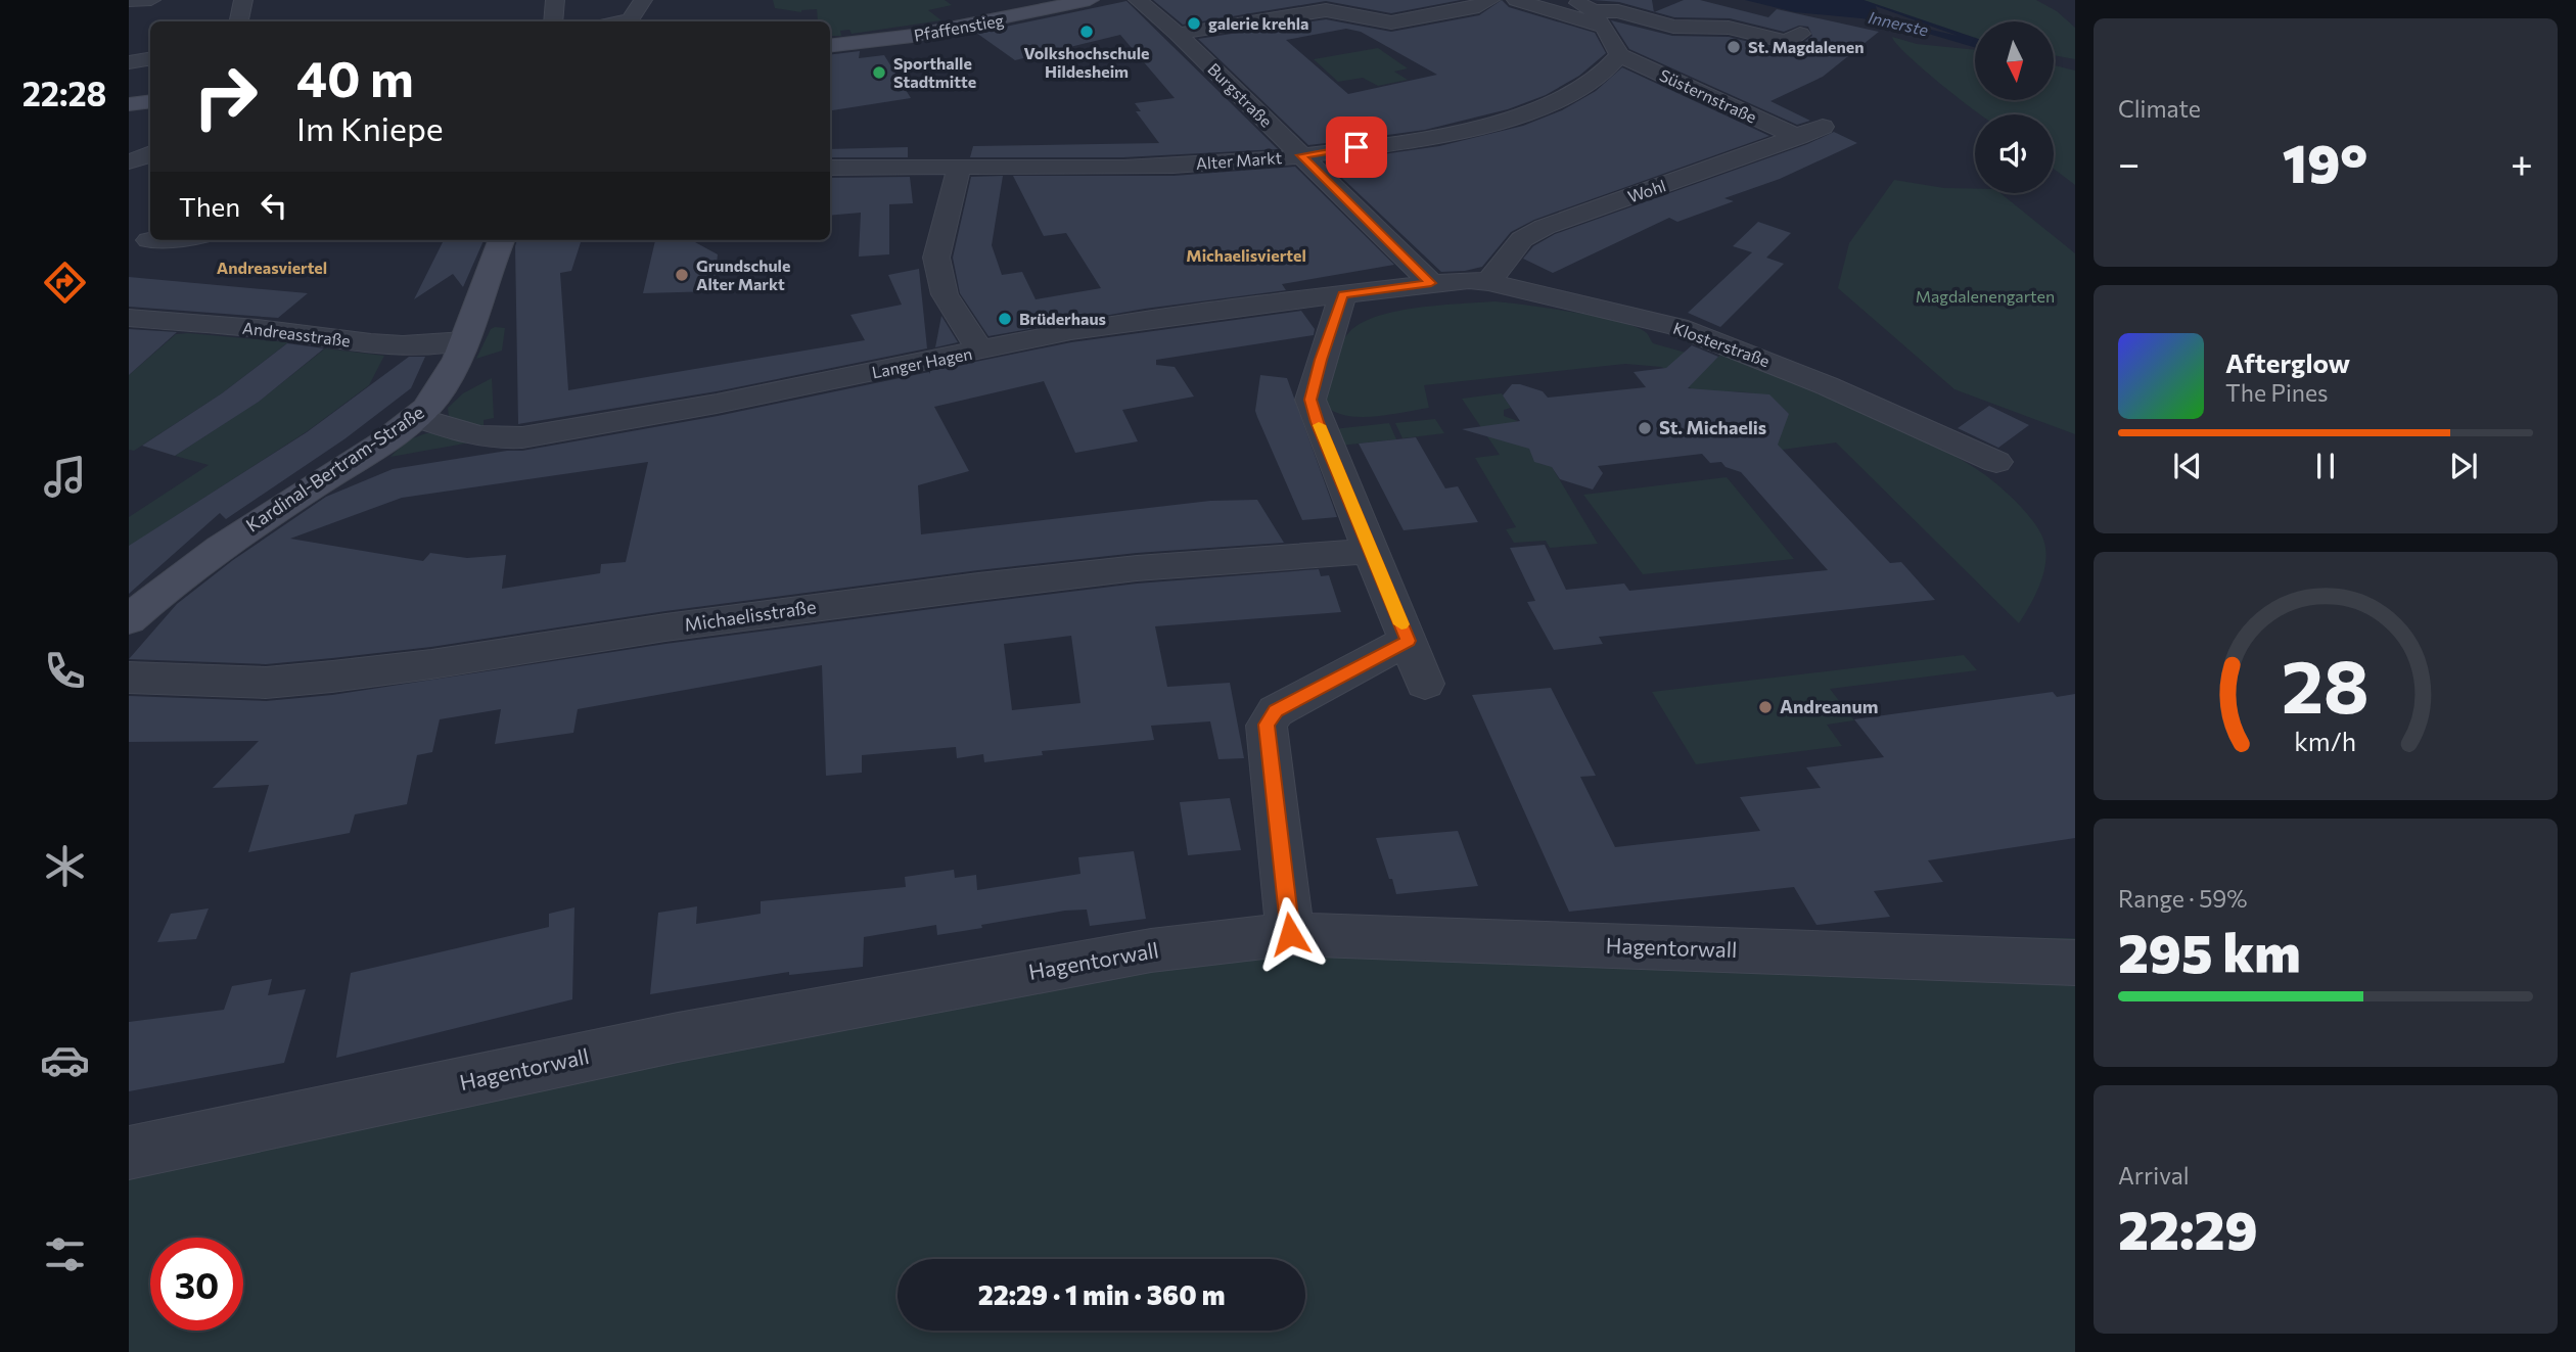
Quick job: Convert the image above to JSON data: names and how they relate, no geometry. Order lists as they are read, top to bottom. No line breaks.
{"streets":{"street":["Pfaffenstieg","Burgstraße","Süsternstraße","Alter Markt","Wohl","Andreasstraße","Klosterstraße","Langer Hagen","Kardinal-Bertram-Straße","Michaelisstraße","Hagentorwall"]},"crossings":[["Burgstraße","Alter Markt"],["Burgstraße","Klosterstraße"],["Burgstraße","Langer Hagen"],["Süsternstraße","Alter Markt"],["Süsternstraße","Wohl"],["Wohl","Klosterstraße"],["Andreasstraße","Kardinal-Bertram-Straße"],["Klosterstraße","Langer Hagen"],["Langer Hagen","Kardinal-Bertram-Straße"]],"districts":["Michaelisviertel","Andreasviertel"],"water":["Innerste"],"parks":["Magdalenengarten"],"places":["galerie krehla","Volkshochschule Hildesheim","St. Magdalenen","Sporthalle Stadtmitte","Grundschule Alter Markt","Brüderhaus","St. Michaelis","Andreanum"],"north":"bottom","page":{"tabs":"22:28","tile":["Climate",["Range · 59%","295 km"],["Arrival","22:29"]],"turn":["40 m","Im Kniepe"],"heat":["−","19°","+"],"then":"Then","song":["Afterglow","The Pines"],"limit":"30","trip":"22:29 · 1 min · 360 m","gauge":["28","km/h"]}}
